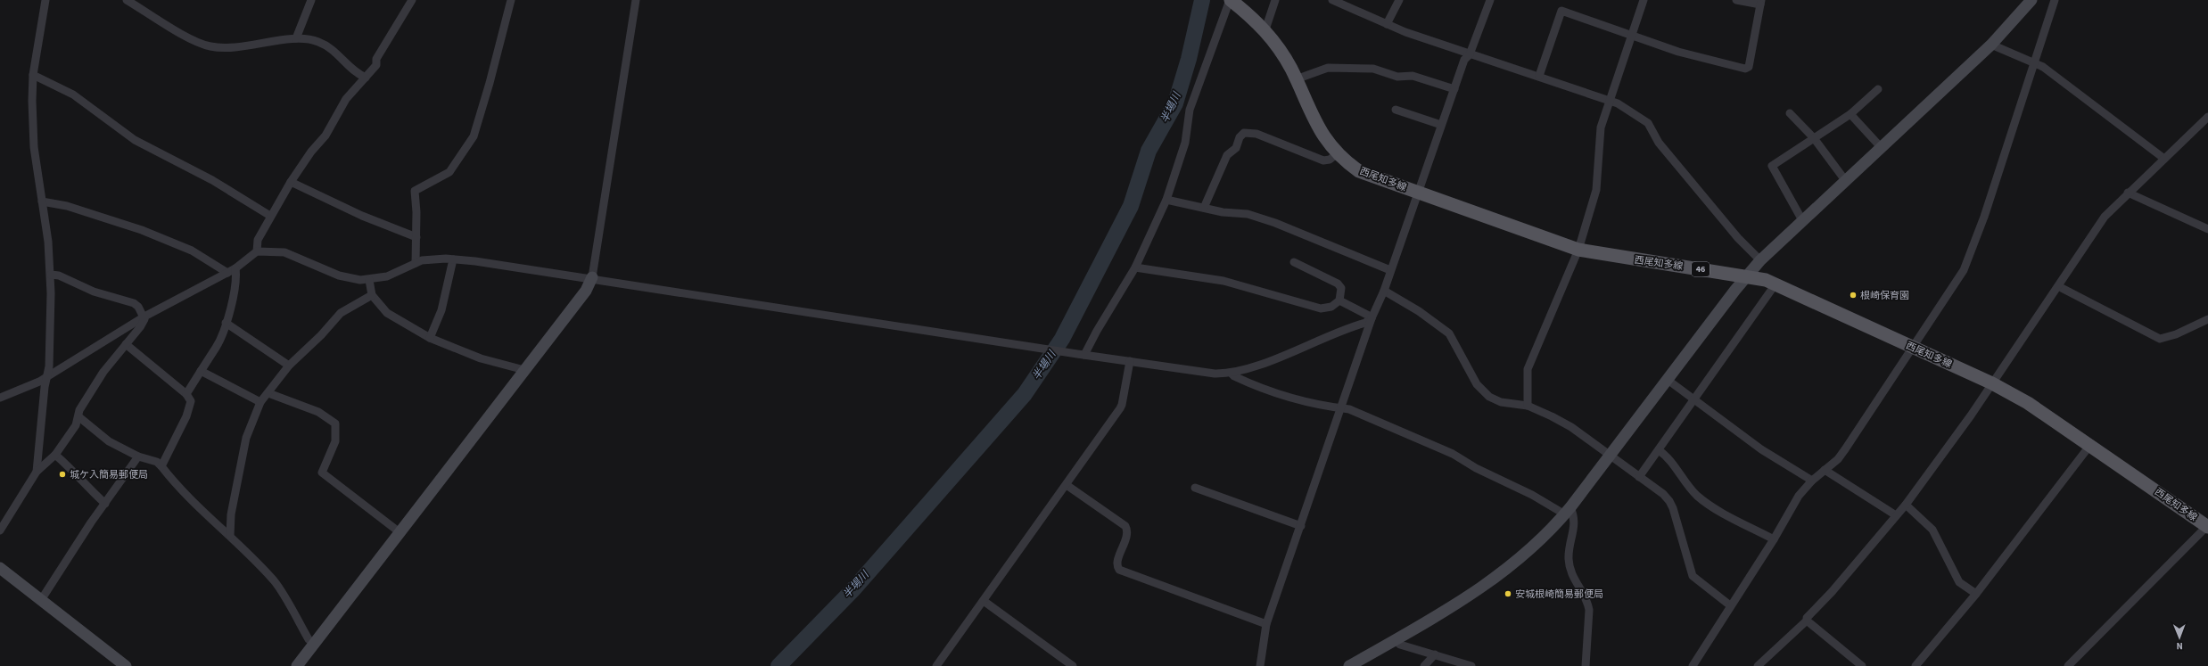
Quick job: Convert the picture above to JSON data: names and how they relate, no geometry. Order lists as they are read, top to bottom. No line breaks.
{"streets":{"main road":["西尾知多線","46"]},"water":["半場川"],"places":["根崎保育園","城ケ入簡易郵便局","安城根崎簡易郵便局"],"north":"bottom"}
